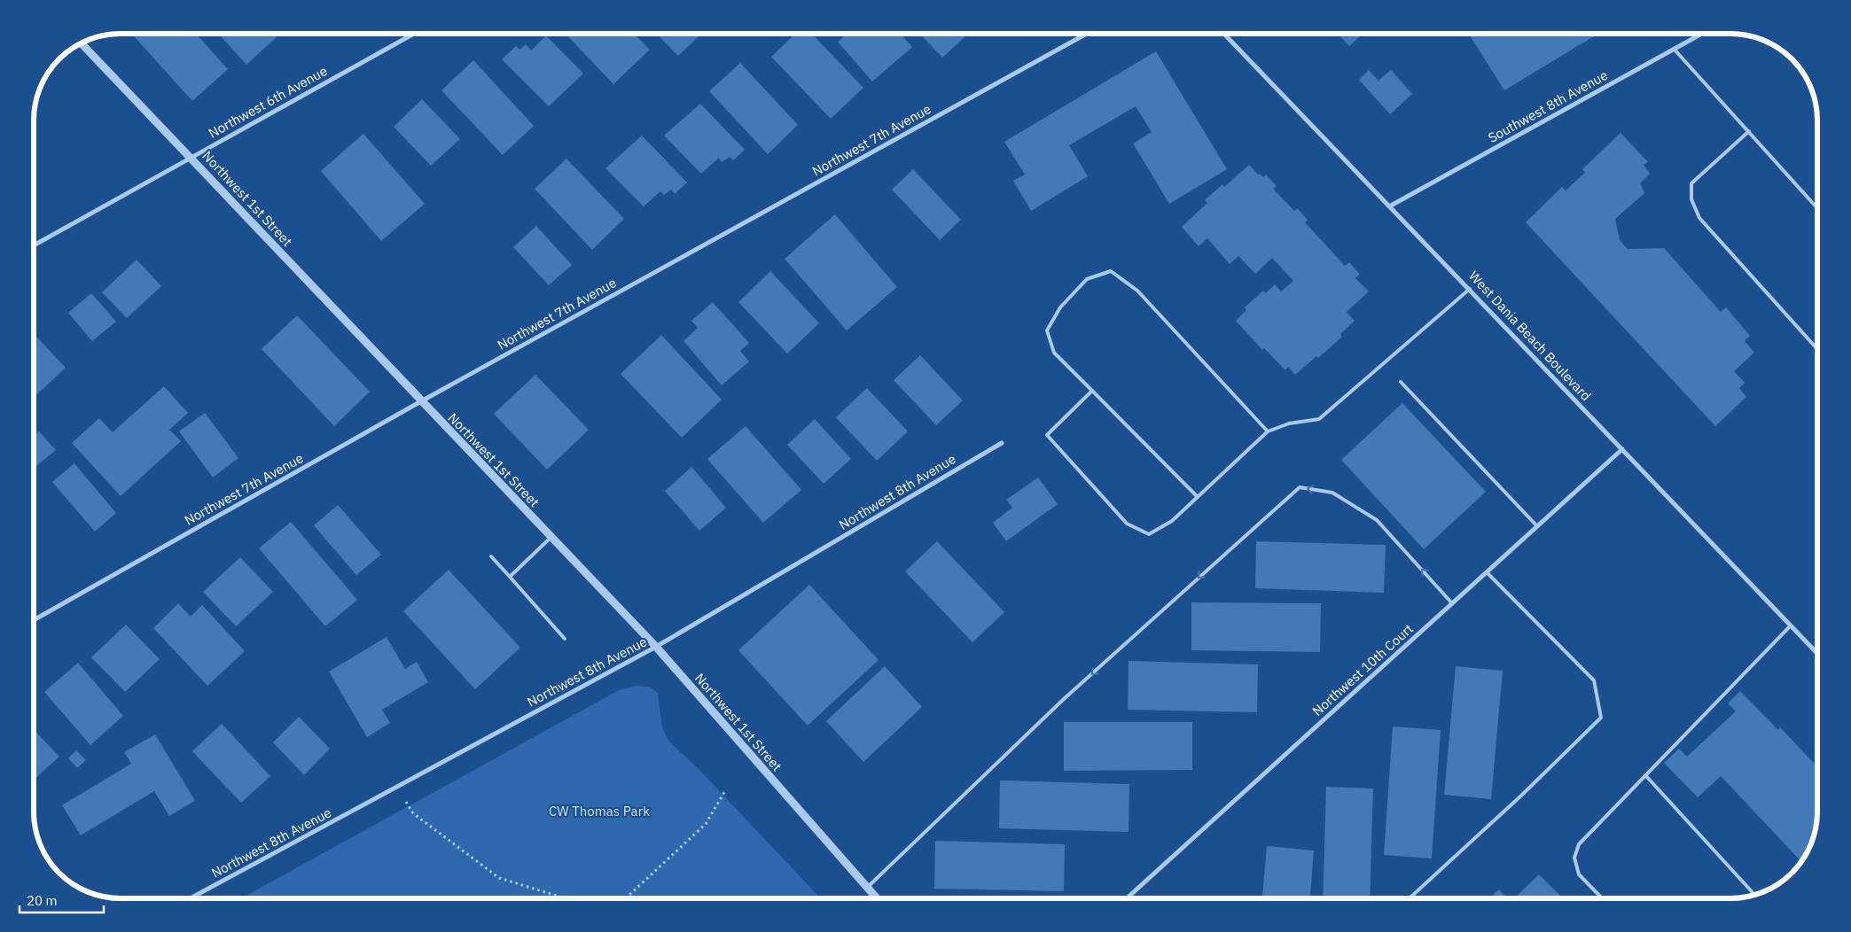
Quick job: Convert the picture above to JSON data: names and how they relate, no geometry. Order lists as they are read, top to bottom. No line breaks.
{"streets":{"street":["Northwest 6th Avenue","Southwest 8th Avenue","Northwest 7th Avenue","Northwest 1st Street","West Dania Beach Boulevard","Northwest 8th Avenue","Northwest 10th Court"]},"crossings":[["Northwest 6th Avenue","Northwest 1st Street"],["Southwest 8th Avenue","West Dania Beach Boulevard"],["Northwest 7th Avenue","Northwest 1st Street"],["Northwest 1st Street","Northwest 8th Avenue"],["West Dania Beach Boulevard","Northwest 10th Court"]],"parks":["CW Thomas Park"],"scale_bar":"20 m"}
